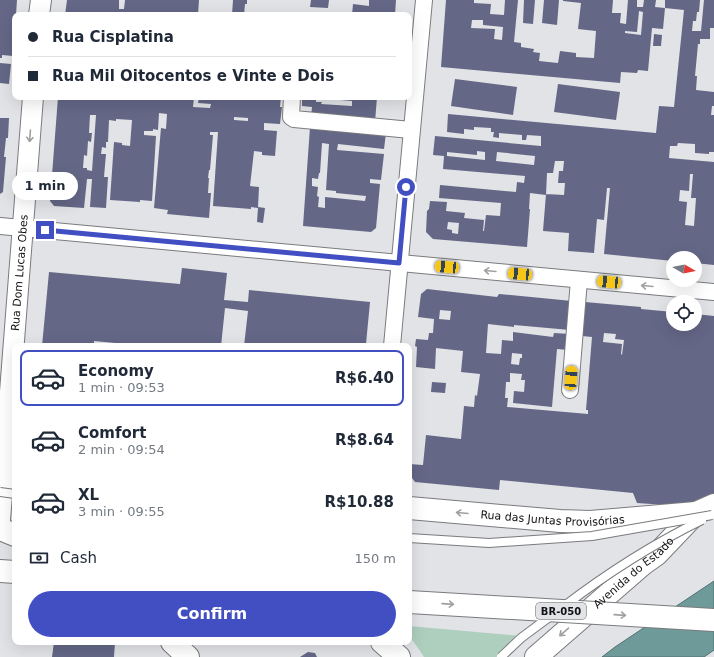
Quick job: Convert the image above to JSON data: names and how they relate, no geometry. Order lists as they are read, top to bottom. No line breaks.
{"streets":{"highway":["Rua das Juntas Provisórias","Avenida do Estado","BR-050"],"street":["Rua Dom Lucas Obes"]},"crossings":[["Rua das Juntas Provisórias","Avenida do Estado"]],"one_way":["Avenida do Estado"],"north":"right","page":{"banner":["Rua Cisplatina","Rua Mil Oitocentos e Vinte e Dois"],"bubble":"1 min","list":[{"name":"Economy","note":"1 min · 09:53","value":"R$6.40"},{"name":"Comfort","note":"2 min · 09:54","value":"R$8.64"},{"name":"XL","note":"3 min · 09:55","value":"R$10.88"}],"pay":["Cash","150 m"],"buttons":"Confirm"}}
